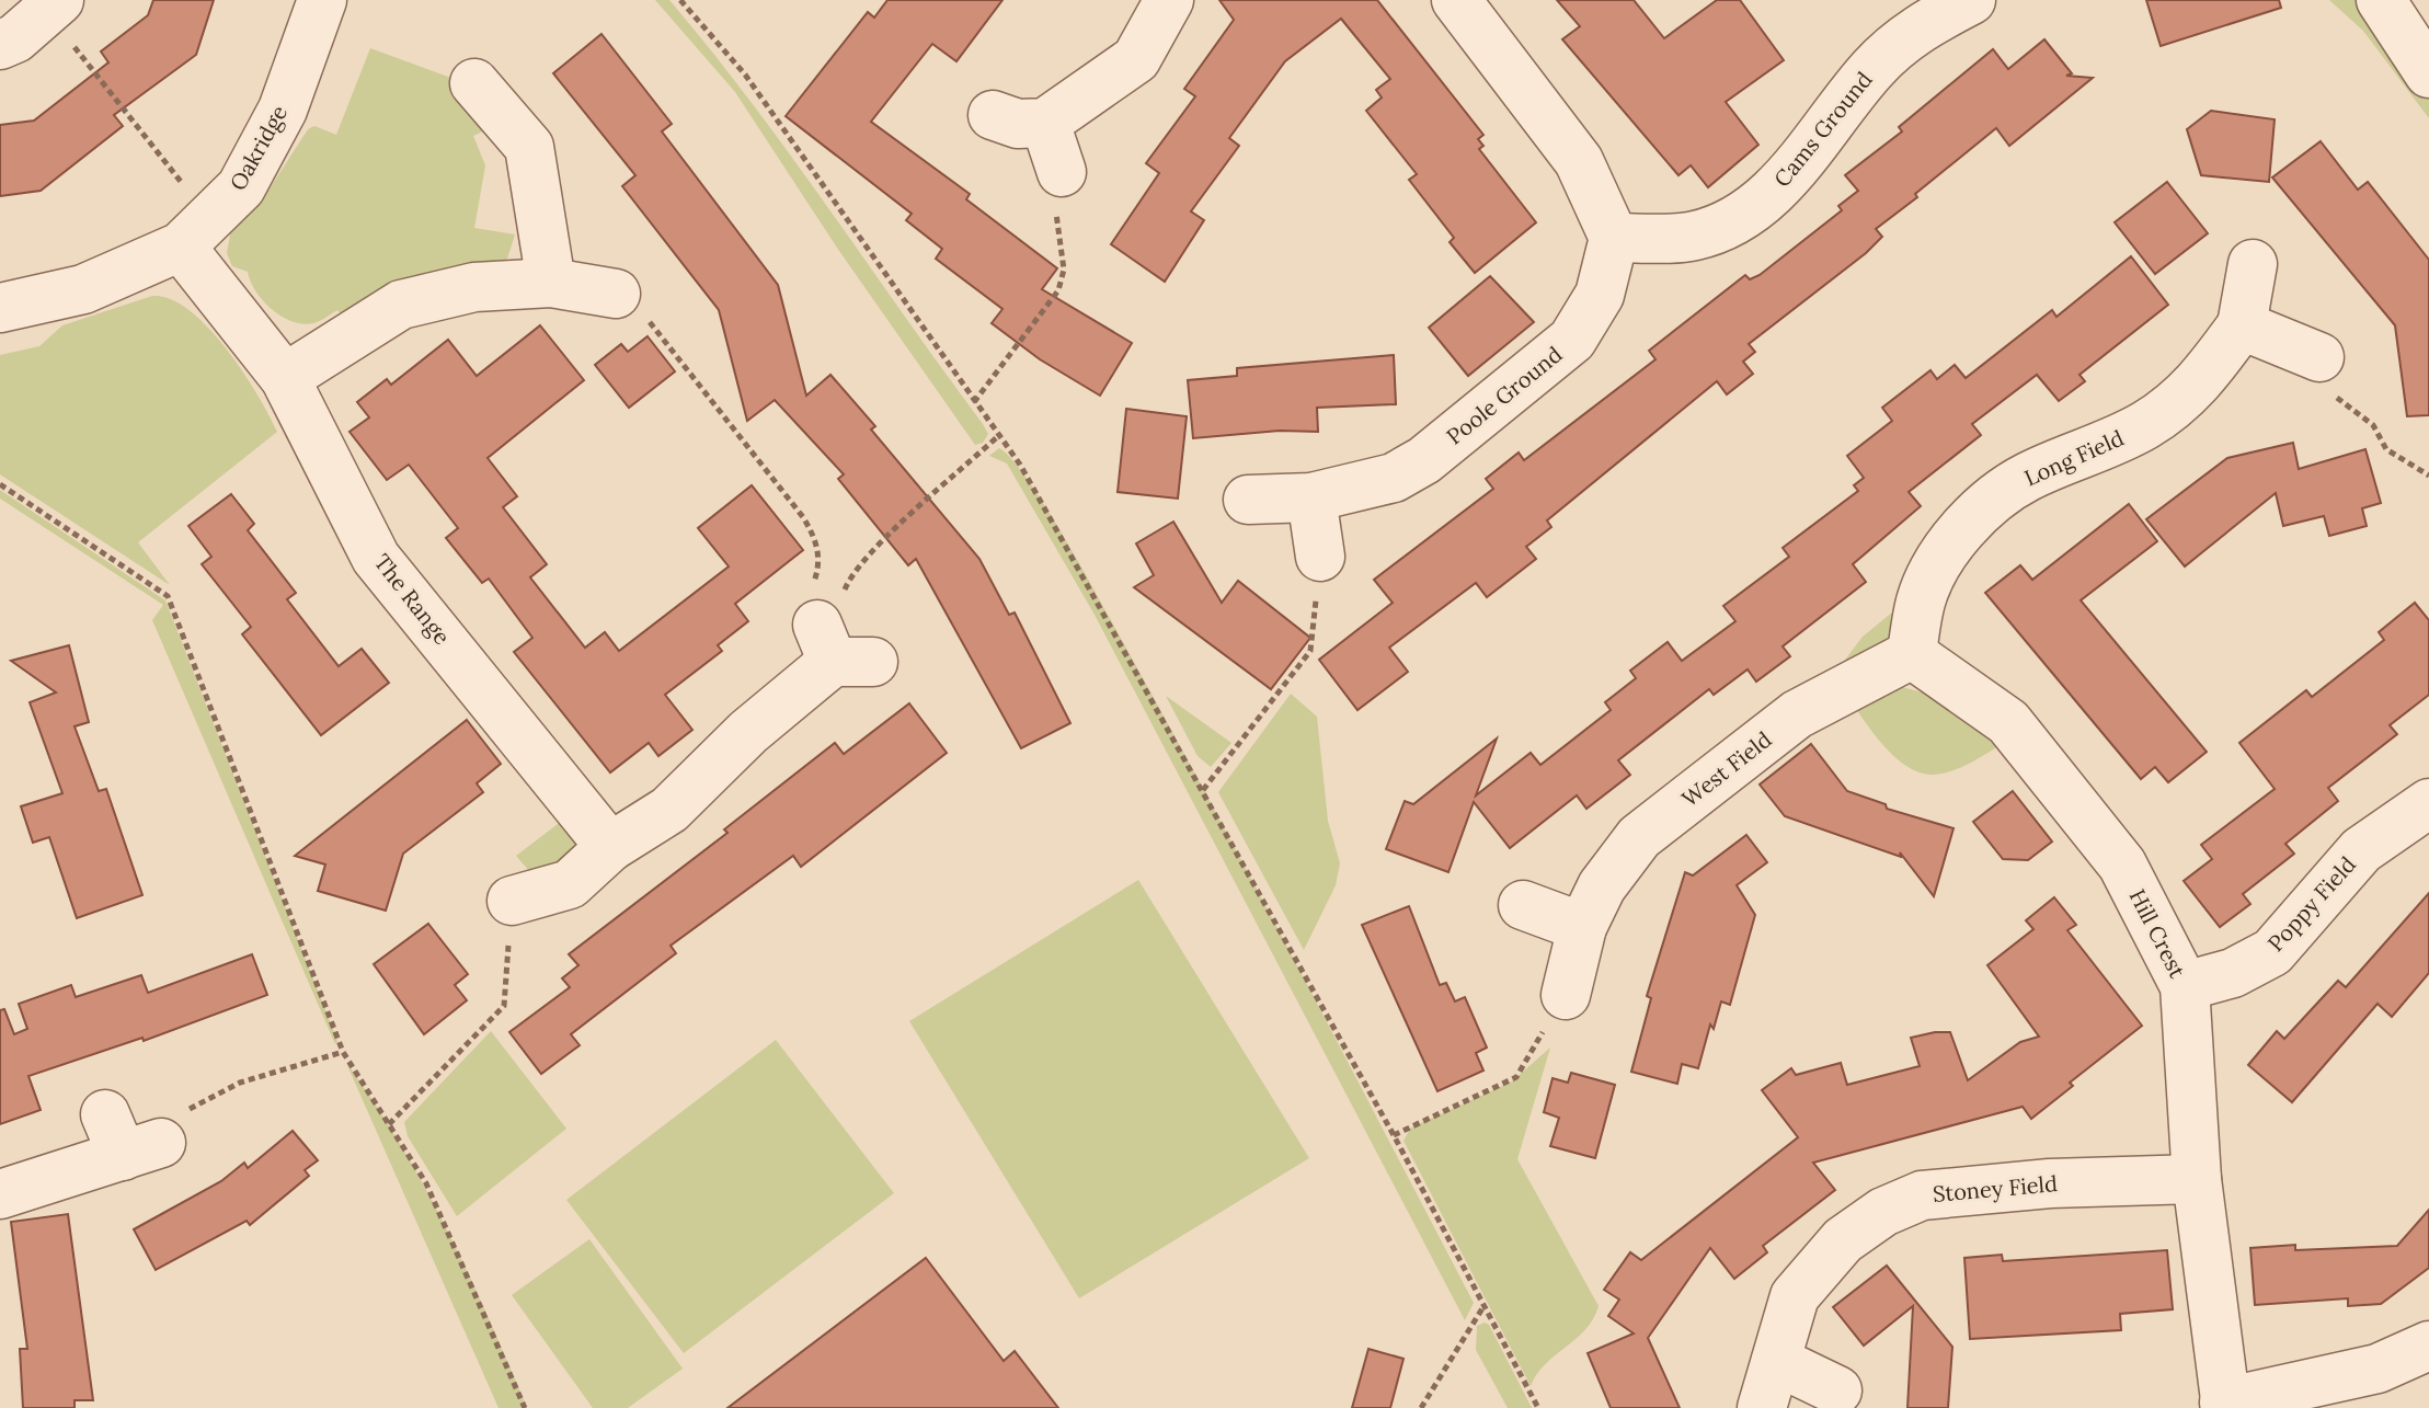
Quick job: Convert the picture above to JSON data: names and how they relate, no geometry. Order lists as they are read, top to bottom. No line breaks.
{"streets":{"street":["Cams Ground","Oakridge","Poole Ground","Long Field","The Range","West Field","Poppy Field","Hill Crest","Stoney Field"]},"crossings":[["Cams Ground","Poole Ground"],["Oakridge","The Range"],["Long Field","West Field"],["Long Field","Hill Crest"],["West Field","Hill Crest"],["Poppy Field","Hill Crest"],["Hill Crest","Stoney Field"]]}
